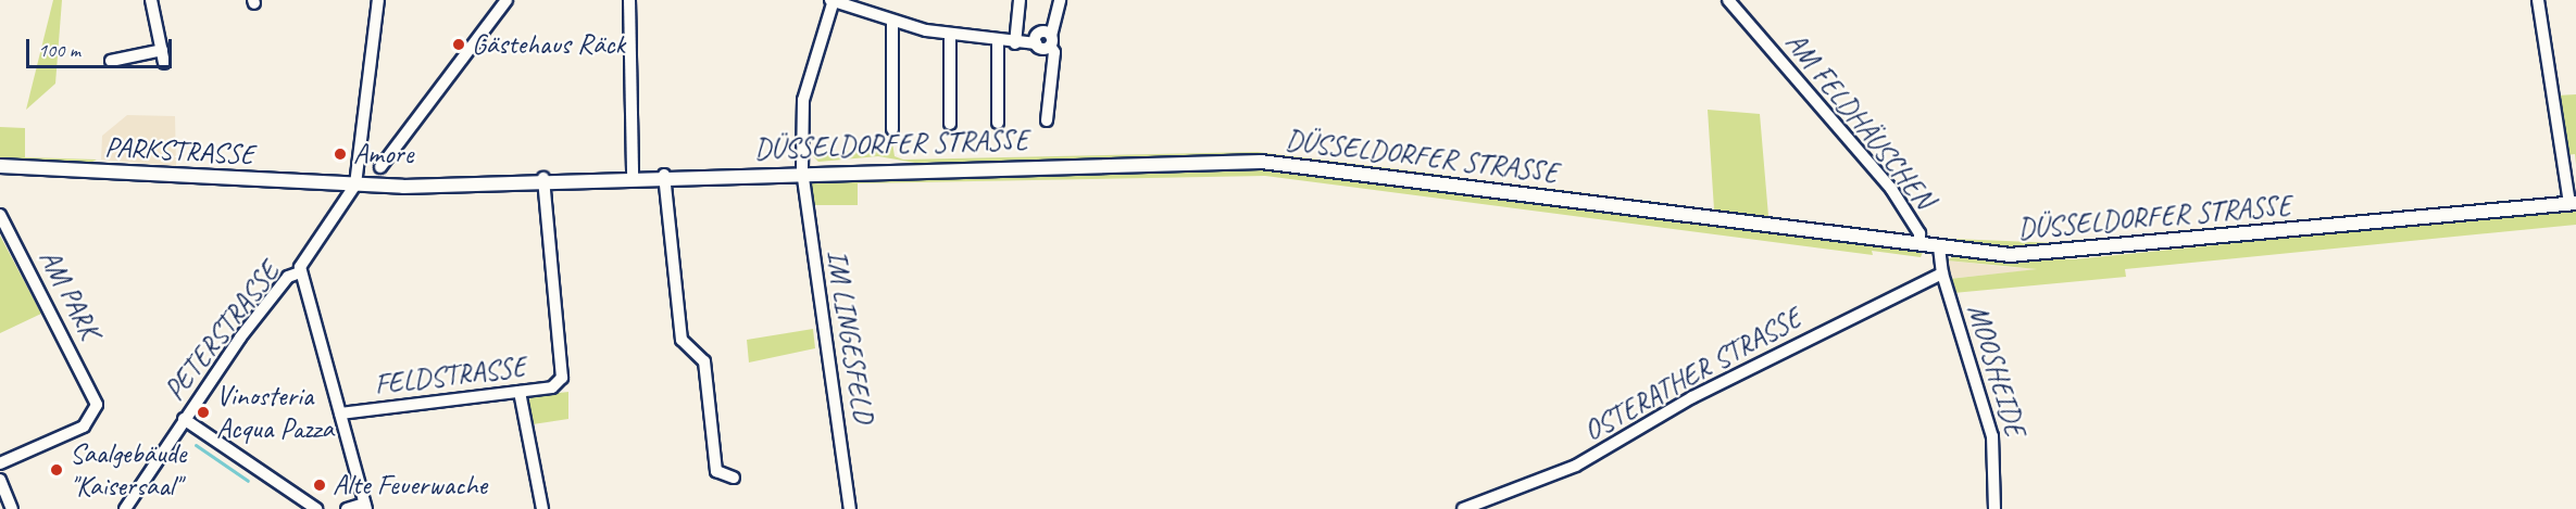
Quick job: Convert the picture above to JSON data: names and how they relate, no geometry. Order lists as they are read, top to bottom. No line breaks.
{"streets":{"main road":["DÜSSELDORFER STRASSE","PARKSTRASSE"],"street":["AM FELDHÄUSCHEN","AM PARK","PETERSTRASSE","IM LINGESFELD","MOOSHEIDE","OSTERATHER STRASSE","FELDSTRASSE"]},"crossings":[["AM FELDHÄUSCHEN","DÜSSELDORFER STRASSE"],["DÜSSELDORFER STRASSE","PARKSTRASSE"],["DÜSSELDORFER STRASSE","PETERSTRASSE"],["DÜSSELDORFER STRASSE","IM LINGESFELD"],["DÜSSELDORFER STRASSE","MOOSHEIDE"],["DÜSSELDORFER STRASSE","FELDSTRASSE"],["PARKSTRASSE","PETERSTRASSE"],["MOOSHEIDE","OSTERATHER STRASSE"]],"places":["Gästehaus Räck","Amore","Vinosteria Acqua Pazza","Saalgebäude \"Kaisersaal\"","Alte Feuerwache"],"scale_bar":"100 m"}
